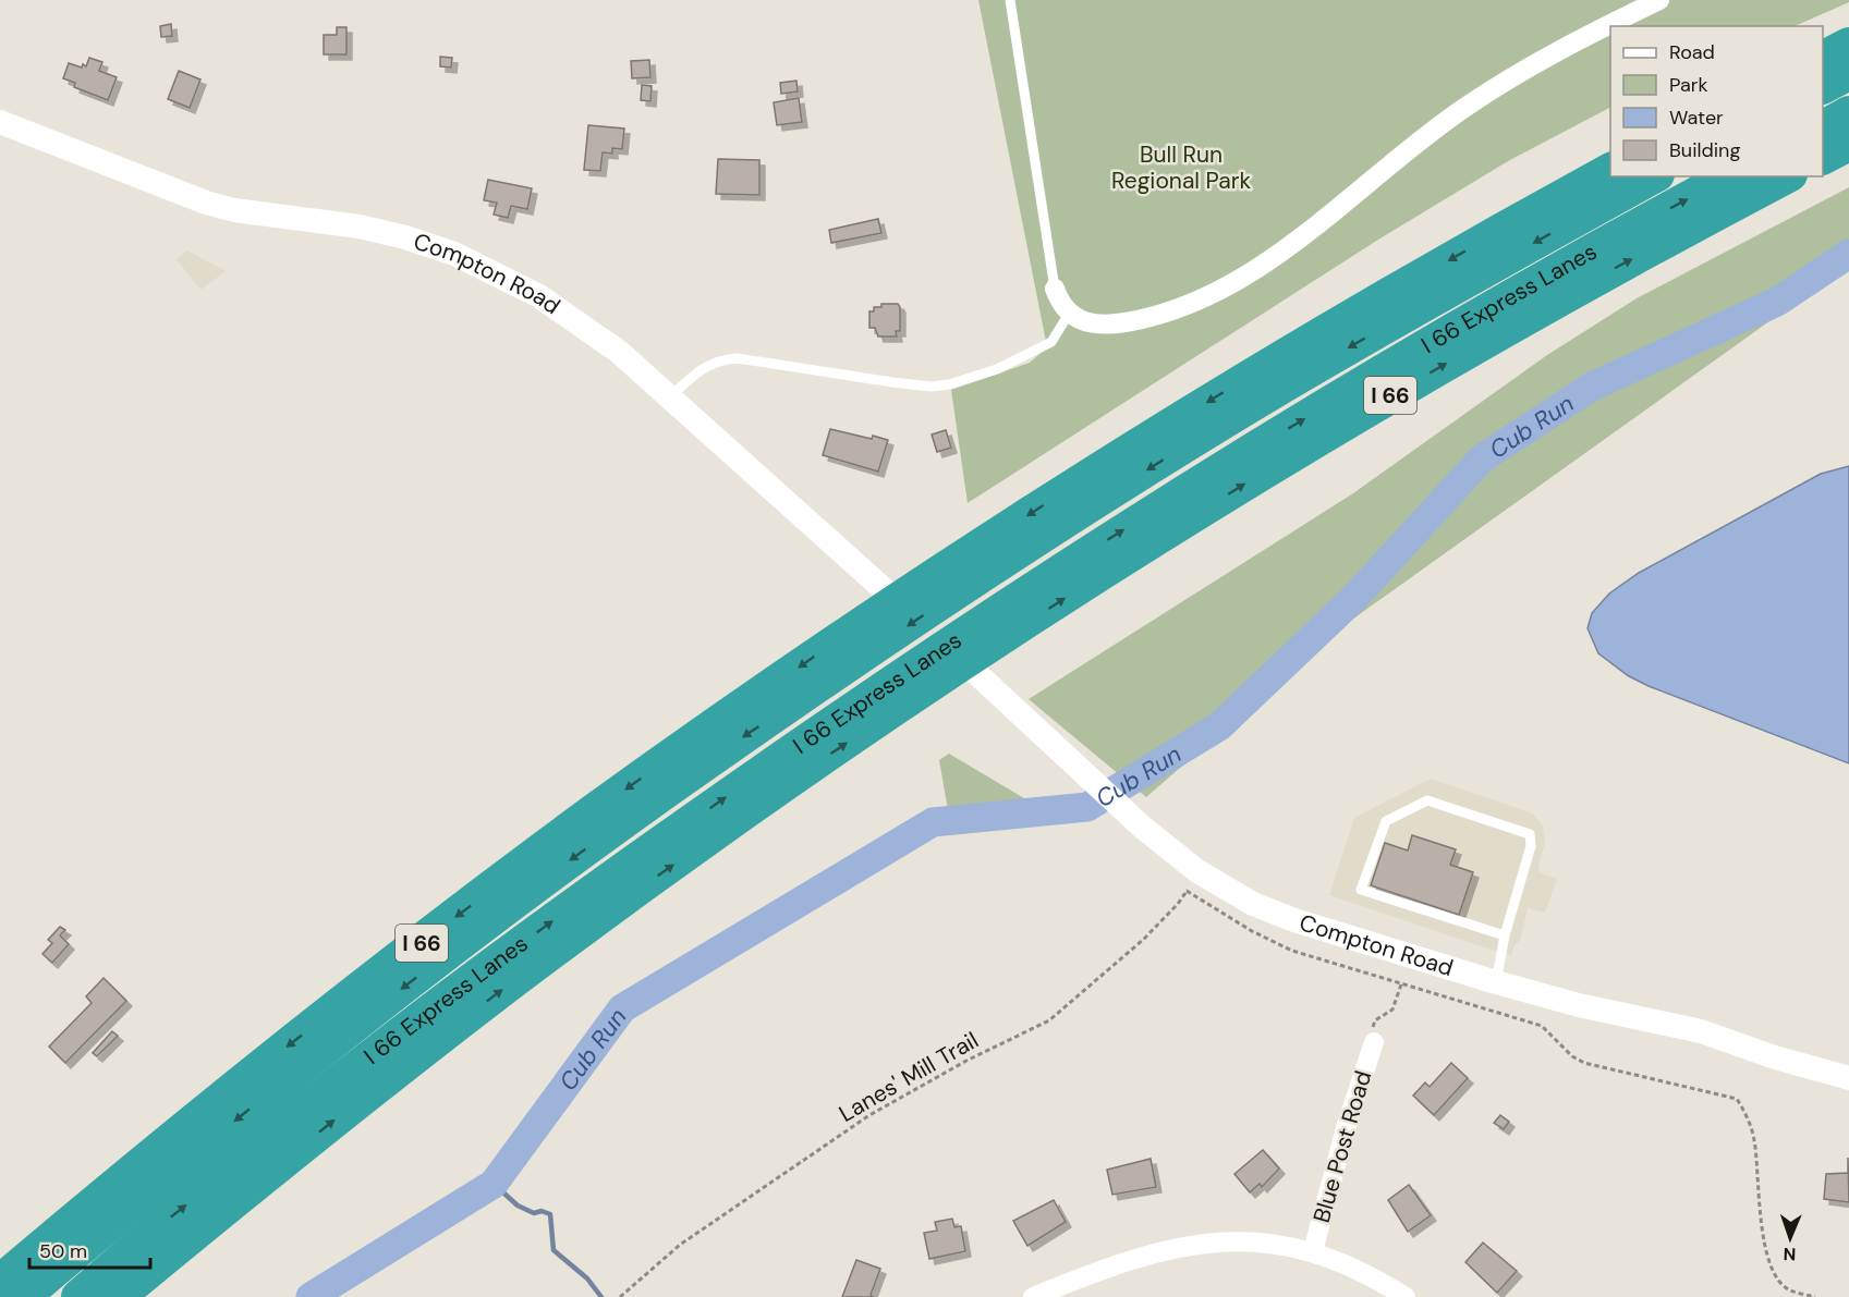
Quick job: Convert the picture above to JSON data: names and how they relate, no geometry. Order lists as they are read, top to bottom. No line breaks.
{"streets":{"highway":["I 66 Express Lanes","I 66"],"street":["Compton Road","Blue Post Road"],"path":["Lanes' Mill Trail"]},"crossings":[["Compton Road","Lanes' Mill Trail"],["I 66 Express Lanes","I 66"]],"water":["Cub Run"],"parks":["Bull Run Regional Park"],"legend":["Road","Park","Water","Building"],"scale_bar":"50 m","north":"bottom"}
